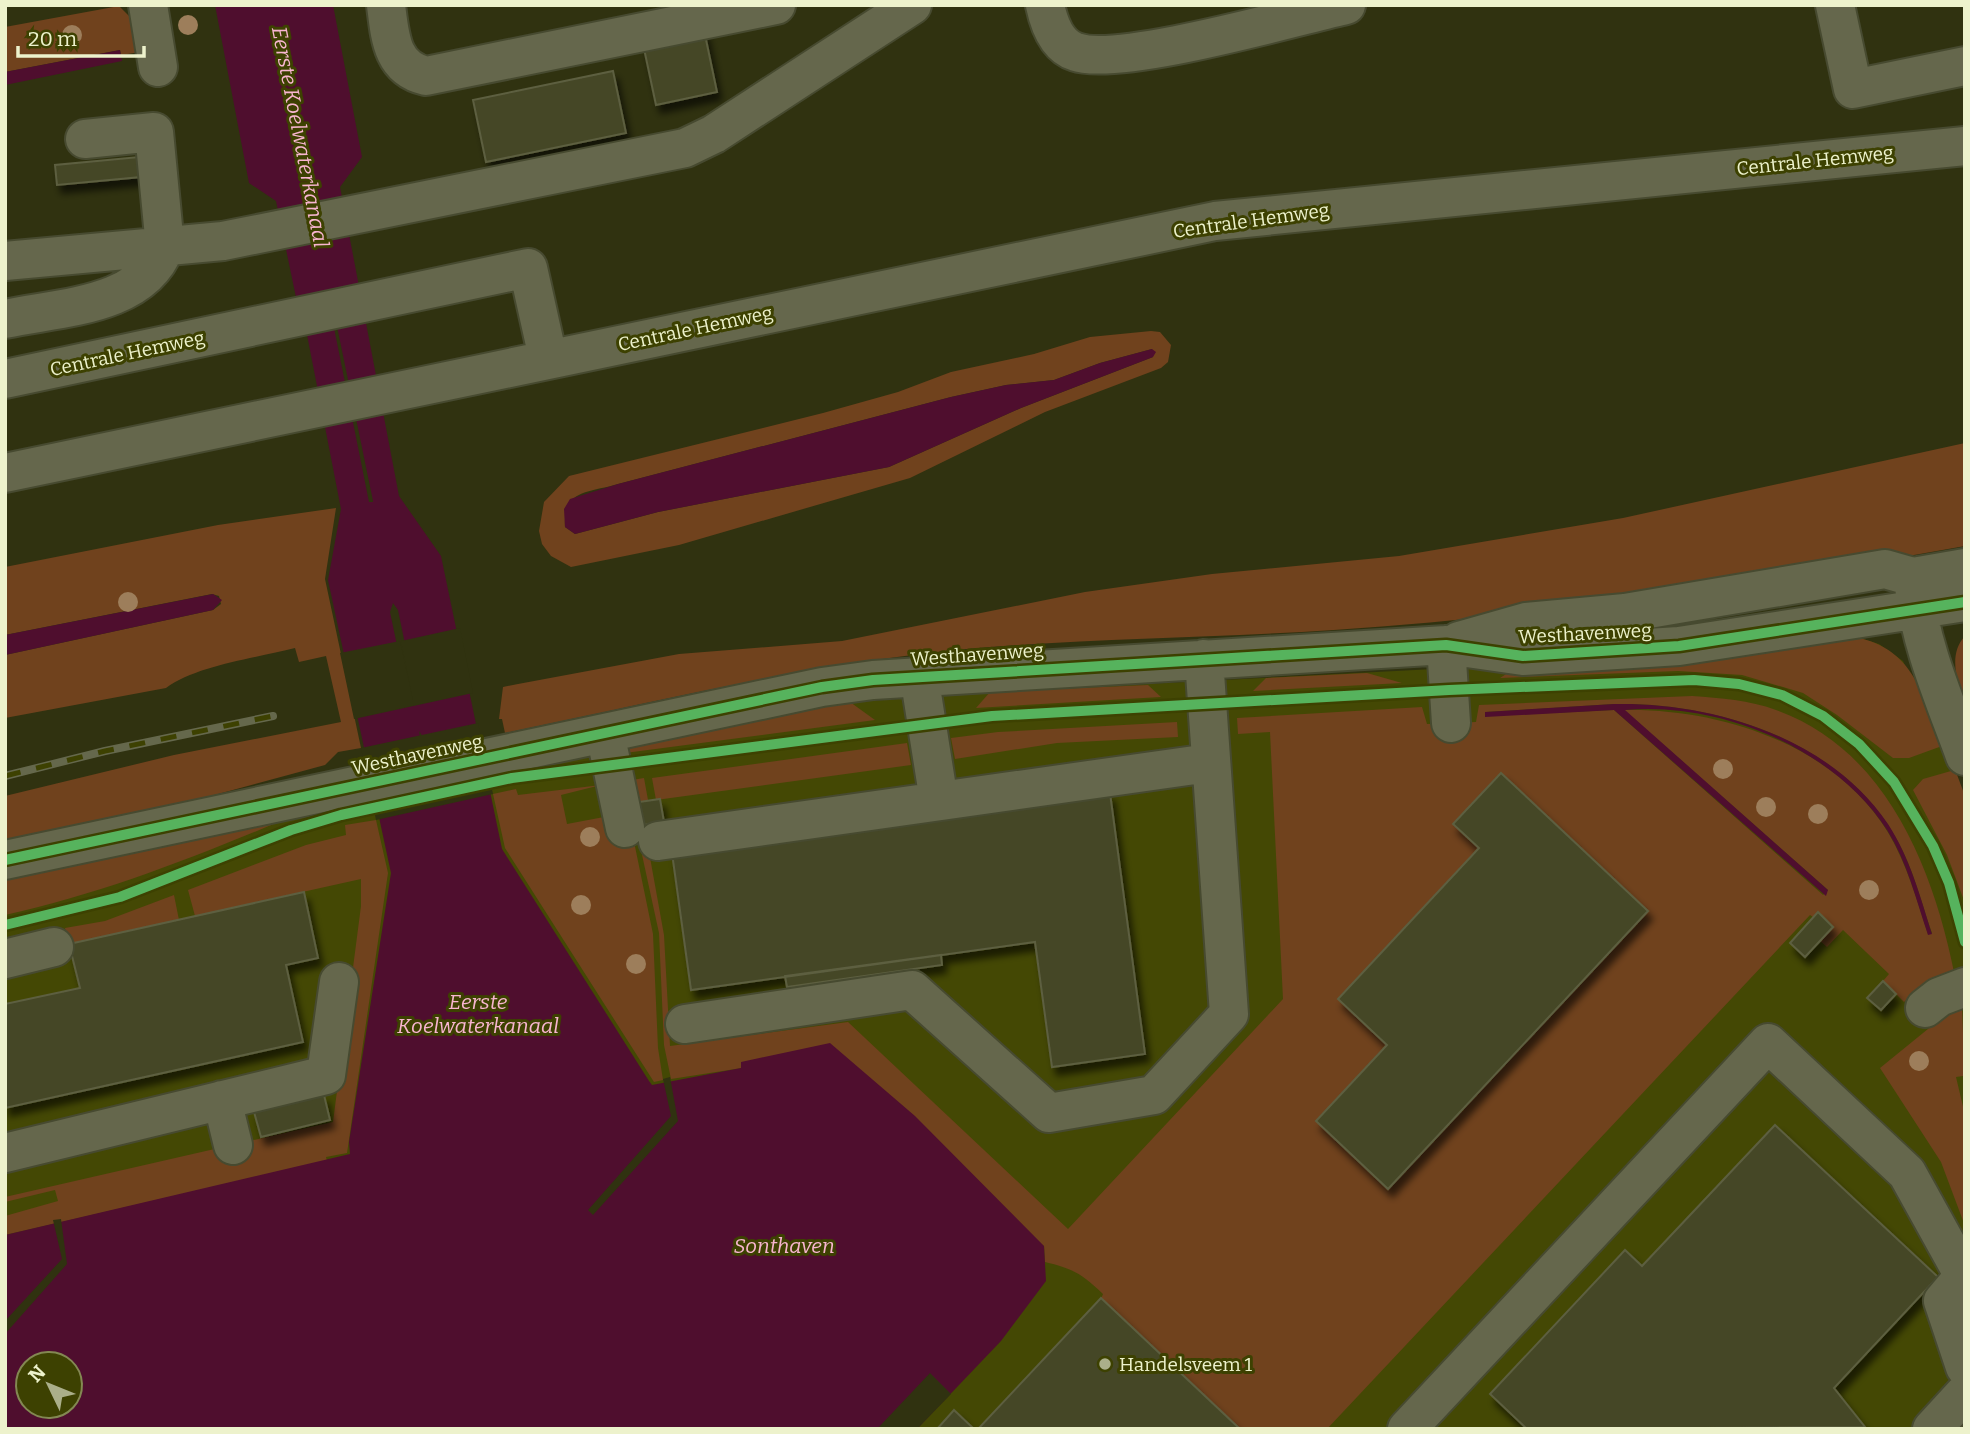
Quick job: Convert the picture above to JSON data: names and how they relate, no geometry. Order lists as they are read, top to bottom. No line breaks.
{"streets":{"street":["Centrale Hemweg","Westhavenweg"]},"water":["Eerste Koelwaterkanaal","Sonthaven"],"places":["Handelsveem 1"],"scale_bar":"20 m","north":"top left"}
